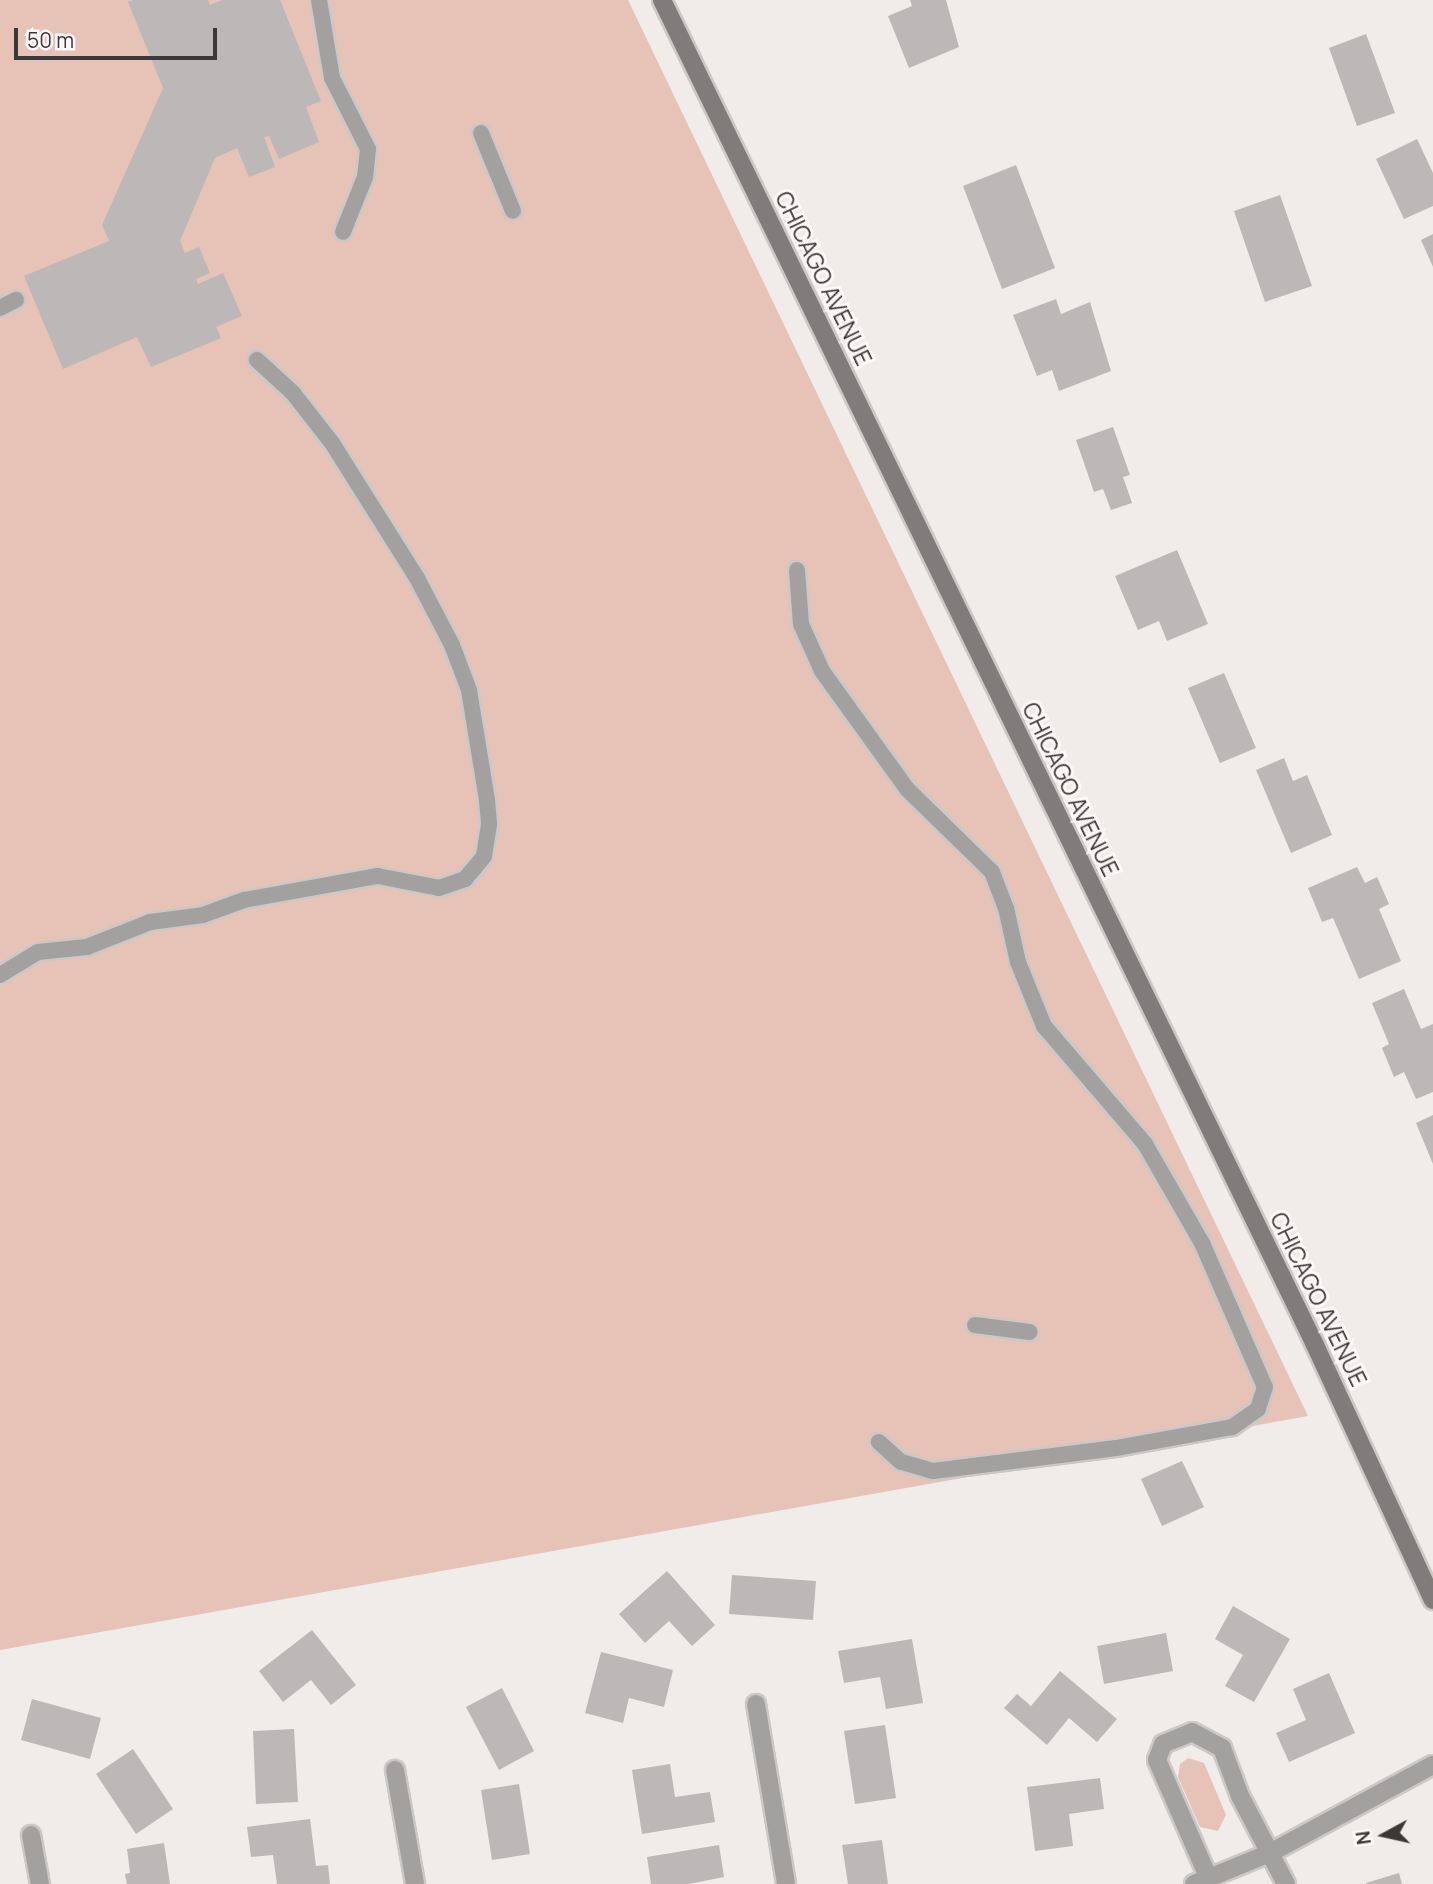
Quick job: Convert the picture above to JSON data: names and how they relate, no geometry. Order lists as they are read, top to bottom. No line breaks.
{"streets":{"main road":["CHICAGO AVENUE"]},"scale_bar":"50 m","north":"left"}
